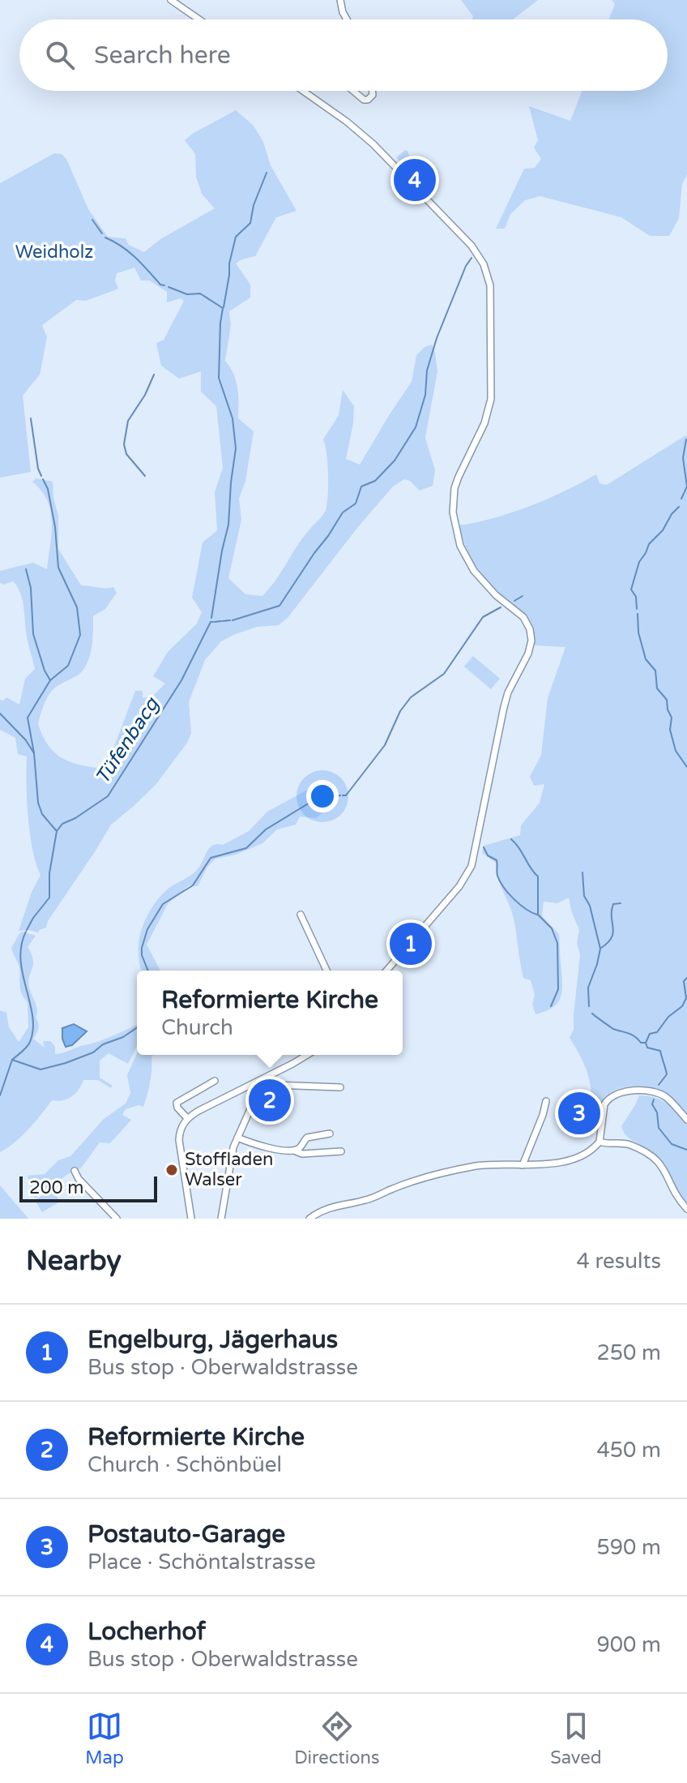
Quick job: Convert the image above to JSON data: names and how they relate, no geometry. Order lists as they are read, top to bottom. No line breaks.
{"water":["Tüfenbacg"],"parks":["Weidholz"],"places":["Stoffladen Walser"],"scale_bar":"200 m","page":{"search":"Search here","pins":["4","1","2","3"],"popup":["Reformierte Kirche","Church"],"scale":"200 m","heading":["Nearby","4 results"],"list":[{"mark":"1","name":"Engelburg, Jägerhaus","note":"Bus stop · Oberwaldstrasse","value":"250 m"},{"mark":"2","name":"Reformierte Kirche","note":"Church · Schönbüel","value":"450 m"},{"mark":"3","name":"Postauto-Garage","note":"Place · Schöntalstrasse","value":"590 m"},{"mark":"4","name":"Locherhof","note":"Bus stop · Oberwaldstrasse","value":"900 m"}],"nav":["Map","Directions","Saved"]}}
